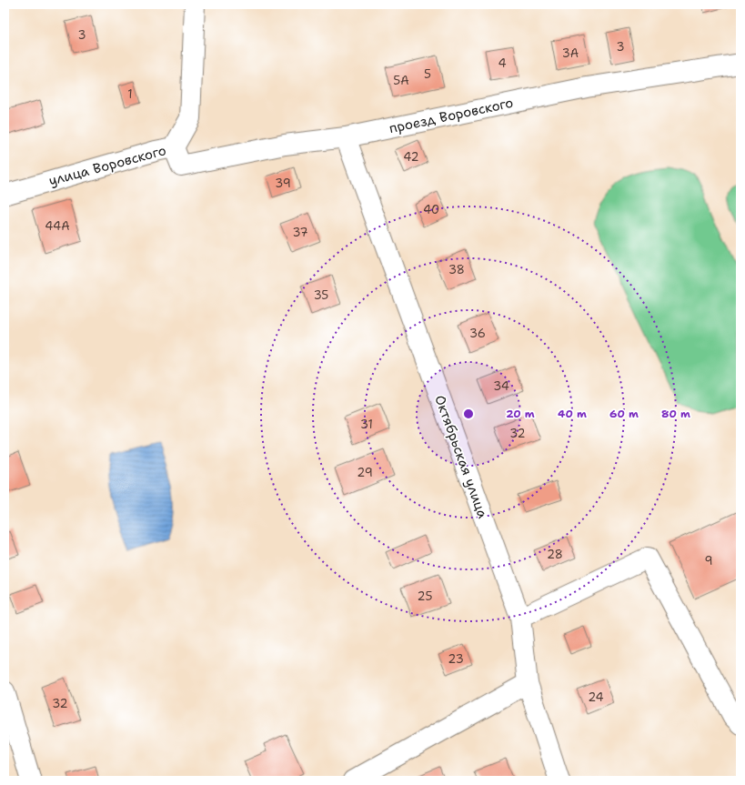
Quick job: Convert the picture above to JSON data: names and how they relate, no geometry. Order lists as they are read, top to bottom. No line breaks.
{"streets":{"street":["проезд Воровского","улица Воровского","Октябрьская улица"]},"crossings":[["проезд Воровского","улица Воровского"],["проезд Воровского","Октябрьская улица"]],"house_numbers":["3","3","3А","4","5","5А","1","42","39","40","44А","37","38","35","36","34","31","32","29","28","9","25","23","24","32"],"rings":["20 m","40 m","60 m","80 m"]}
